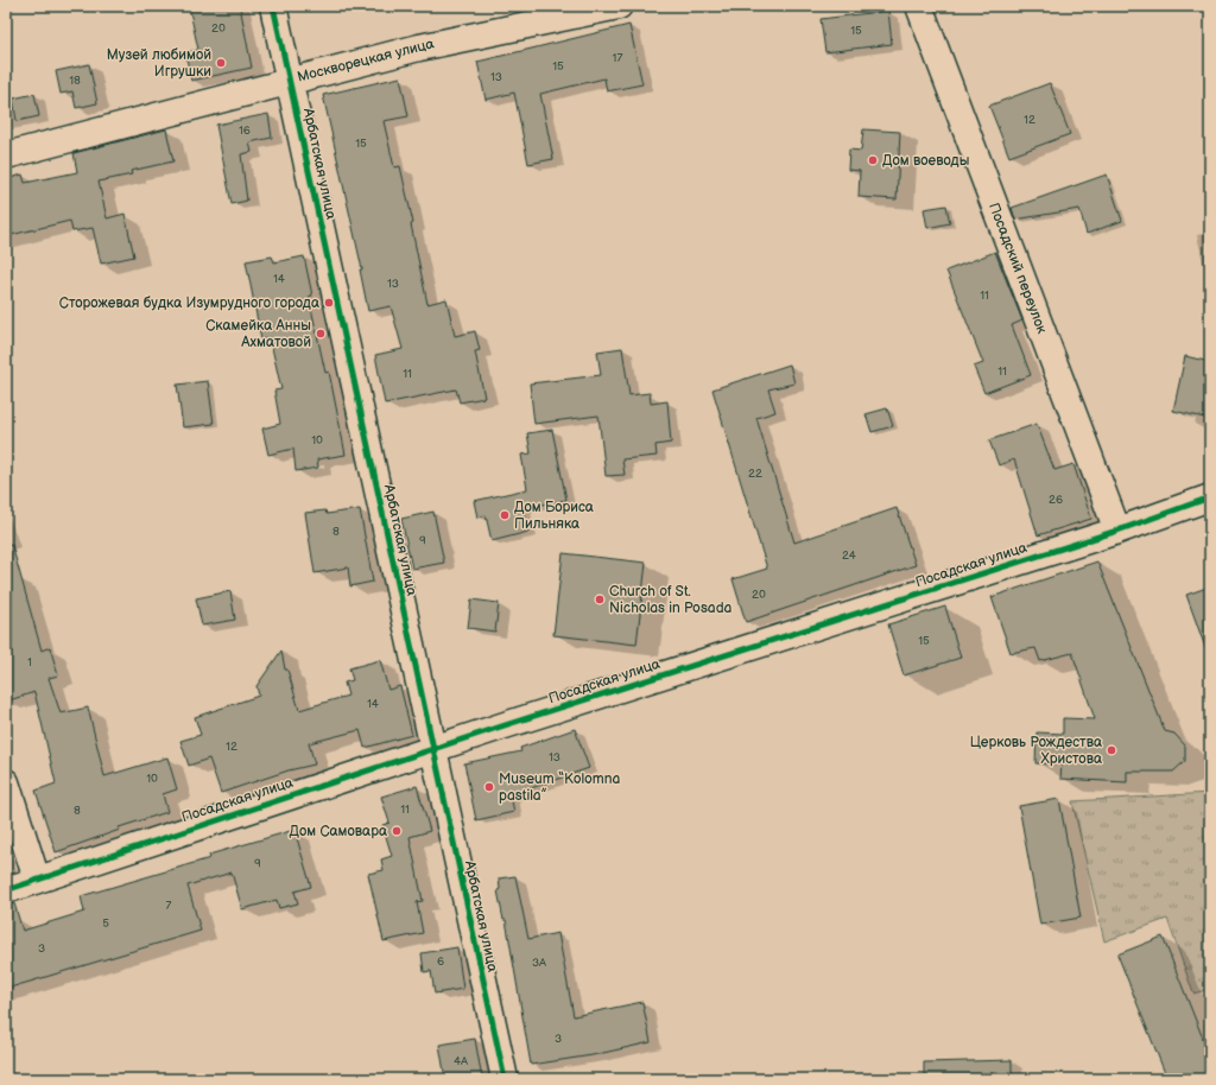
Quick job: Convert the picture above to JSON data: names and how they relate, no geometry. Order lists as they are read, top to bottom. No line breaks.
{"streets":{"street":["Москворецкая улица","Арбатская улица","Посадский переулок","Посадская улица"]},"crossings":[["Москворецкая улица","Арбатская улица"],["Арбатская улица","Посадская улица"],["Посадский переулок","Посадская улица"]],"places":["Музей любимой Игрушки","Дом воеводы","Сторожевая будка Изумрудного города","Скамейка Анны Ахматовой","Дом Бориса Пильняка","Church of St. Nicholas in Posada","Церковь Рождества Христова","Museum “Kolomna pastila”","Дом Самовара"],"house_numbers":["20","15","17","15","13","18","12","16","15","14","13","11","11","11","10","22","26","8","9","24","20","15","1","14","12","13","10","11","8","9","7","5","3","6","3А","3","4А"]}
